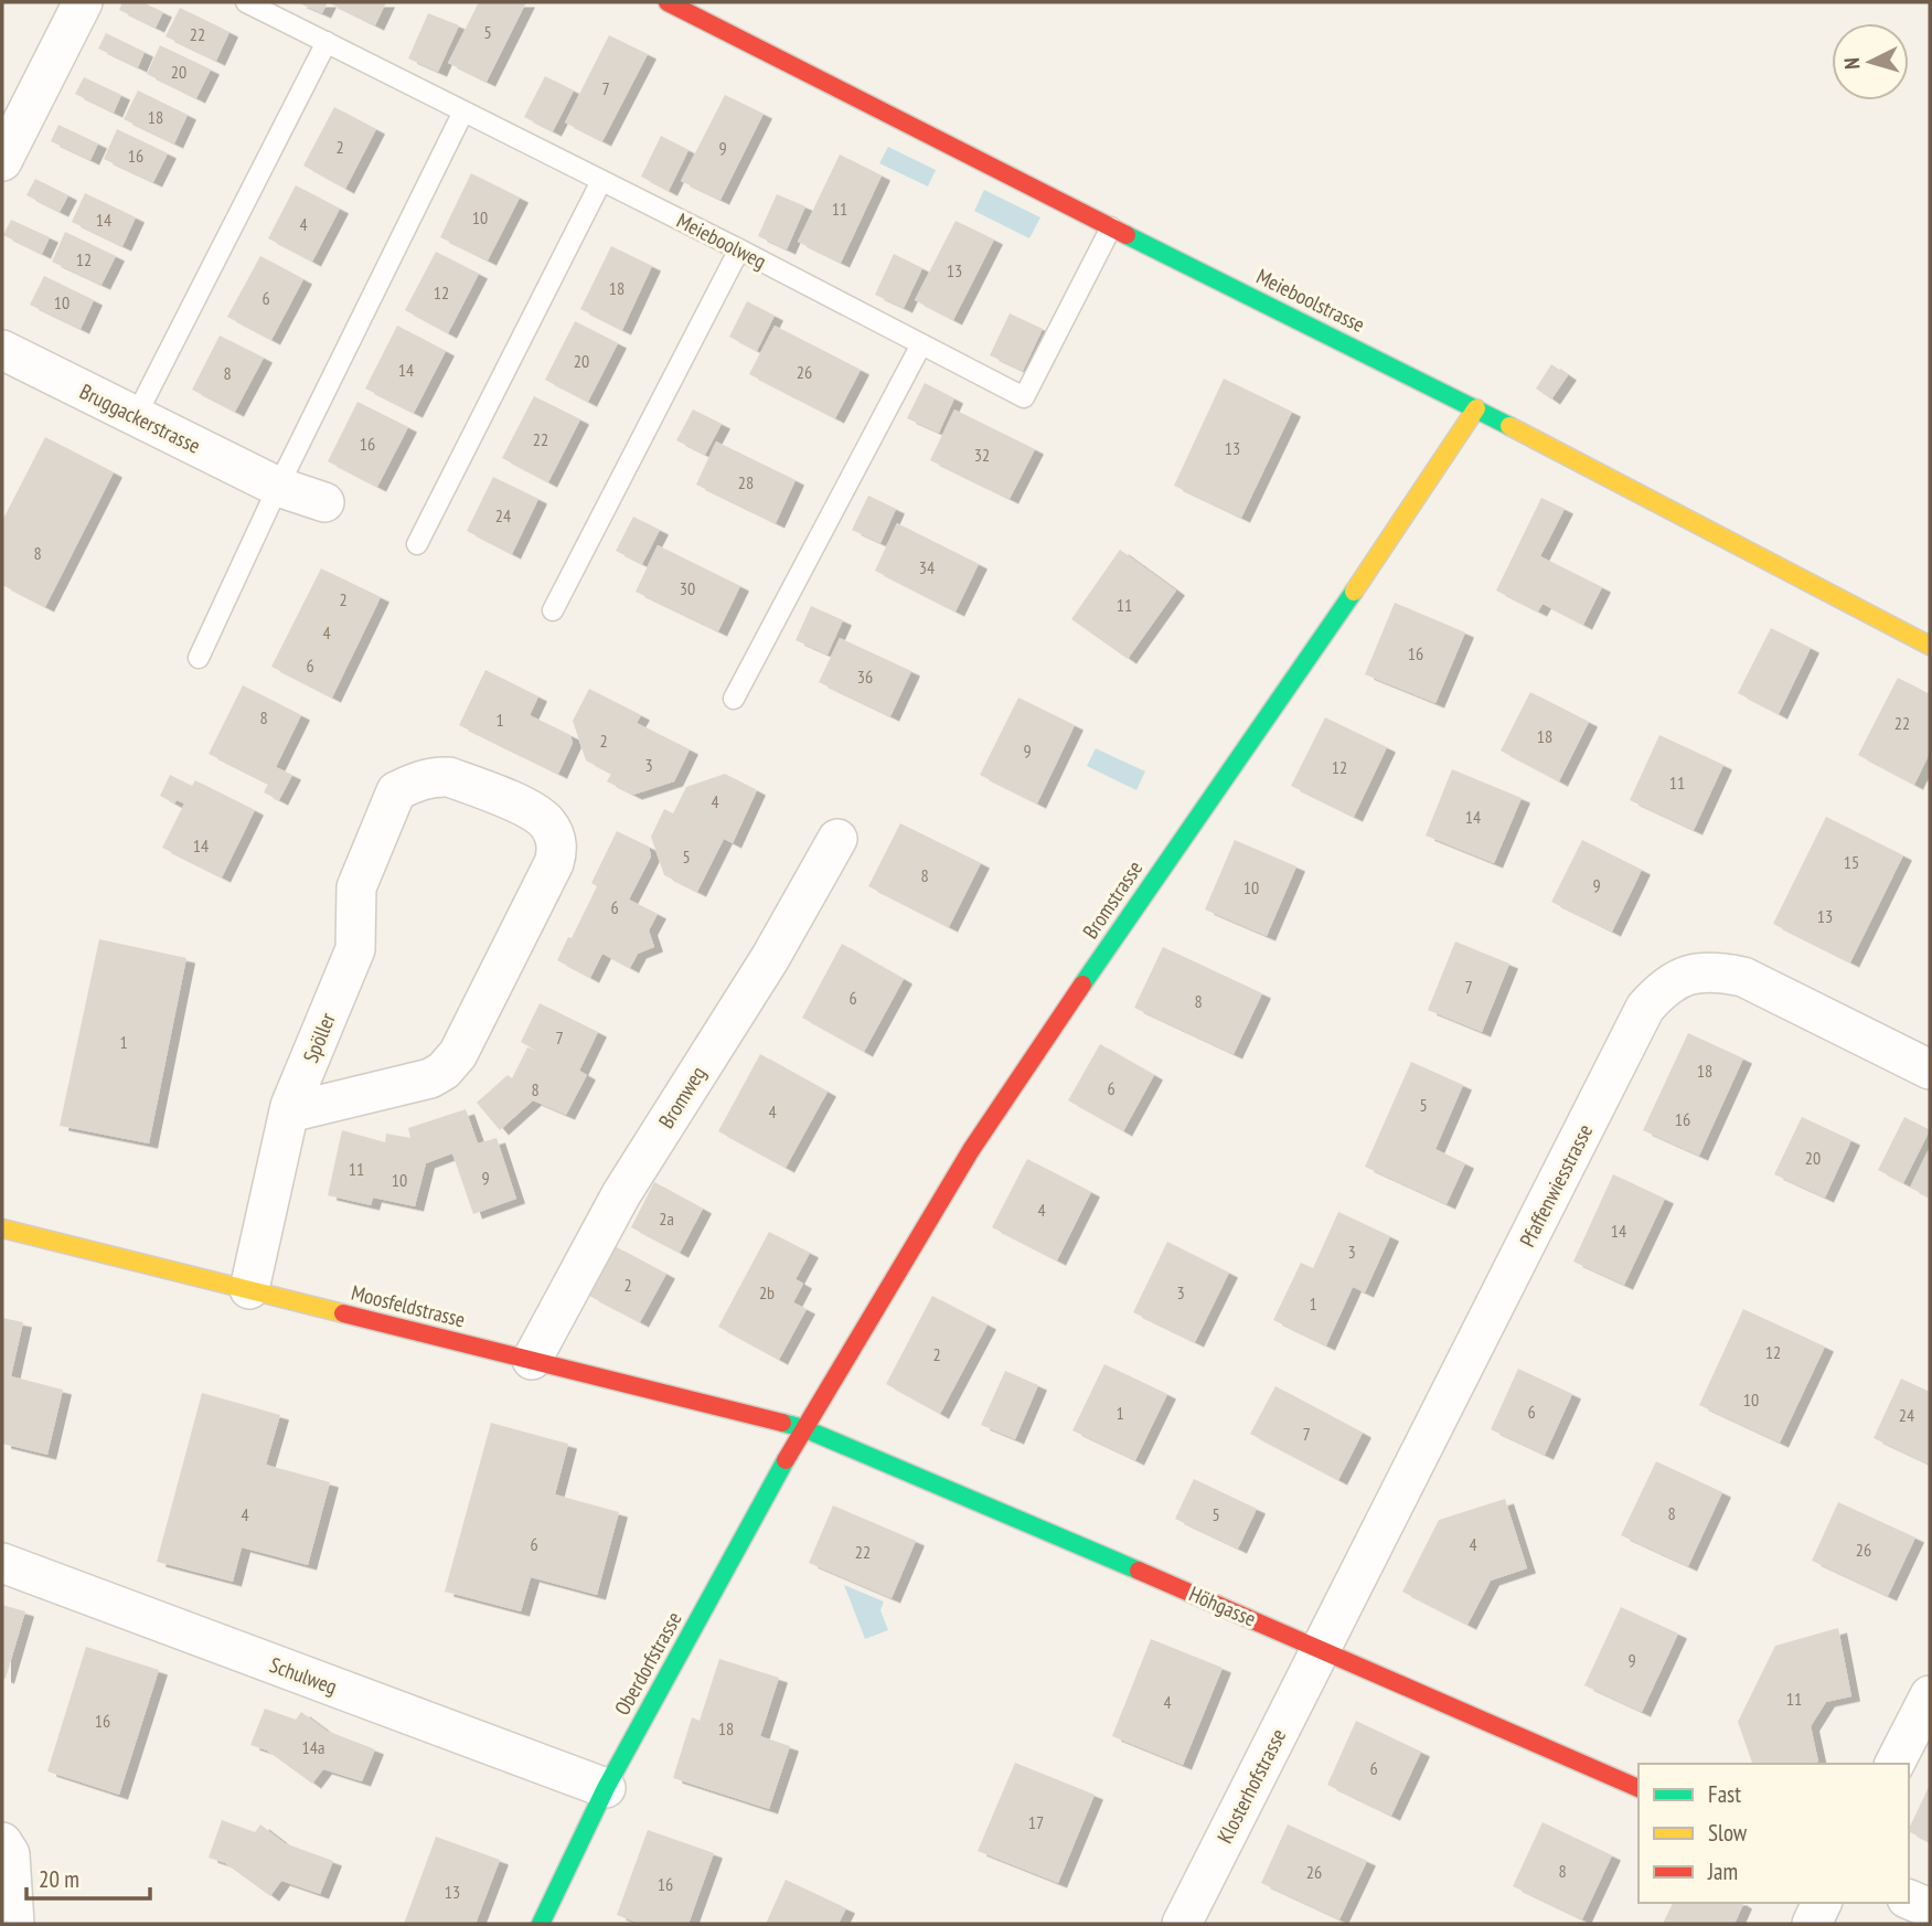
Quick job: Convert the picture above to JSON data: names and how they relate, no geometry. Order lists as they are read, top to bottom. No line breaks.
{"streets":{"street":["Meieboolstrasse","Bruggackerstrasse","Bromstrasse","Spöller","Bromweg","Pfaffenwiesstrasse","Moosfeldstrasse","Höhgasse","Oberdorfstrasse","Schulweg","Klosterhofstrasse"],"lane":["Meieboolweg"]},"crossings":[["Meieboolweg","Meieboolstrasse"],["Meieboolstrasse","Bromstrasse"],["Bromstrasse","Moosfeldstrasse"],["Bromstrasse","Höhgasse"],["Bromstrasse","Oberdorfstrasse"],["Spöller","Moosfeldstrasse"],["Bromweg","Moosfeldstrasse"],["Pfaffenwiesstrasse","Höhgasse"],["Pfaffenwiesstrasse","Klosterhofstrasse"],["Moosfeldstrasse","Höhgasse"],["Moosfeldstrasse","Oberdorfstrasse"],["Höhgasse","Oberdorfstrasse"],["Höhgasse","Klosterhofstrasse"],["Oberdorfstrasse","Schulweg"]],"house_numbers":["5","22","20","7","18","2","9","16","11","10","14","4","12","13","18","12","6","10","20","14","26","8","22","16","13","32","28","24","8","34","30","2","11","4","16","6","36","8","1","22","18","2","9","3","12","11","4","14","14","5","15","8","9","10","6","13","7","6","8","7","1","18","6","8","5","4","16","20","11","9","10","4","2a","14","3","2","2b","3","1","12","2","10","6","1","24","7","8","4","5","6","4","26","22","9","11","4","16","18","14a","6","17","8","26","16","13"],"legend":["Fast","Slow","Jam"],"scale_bar":"20 m","north":"left"}
